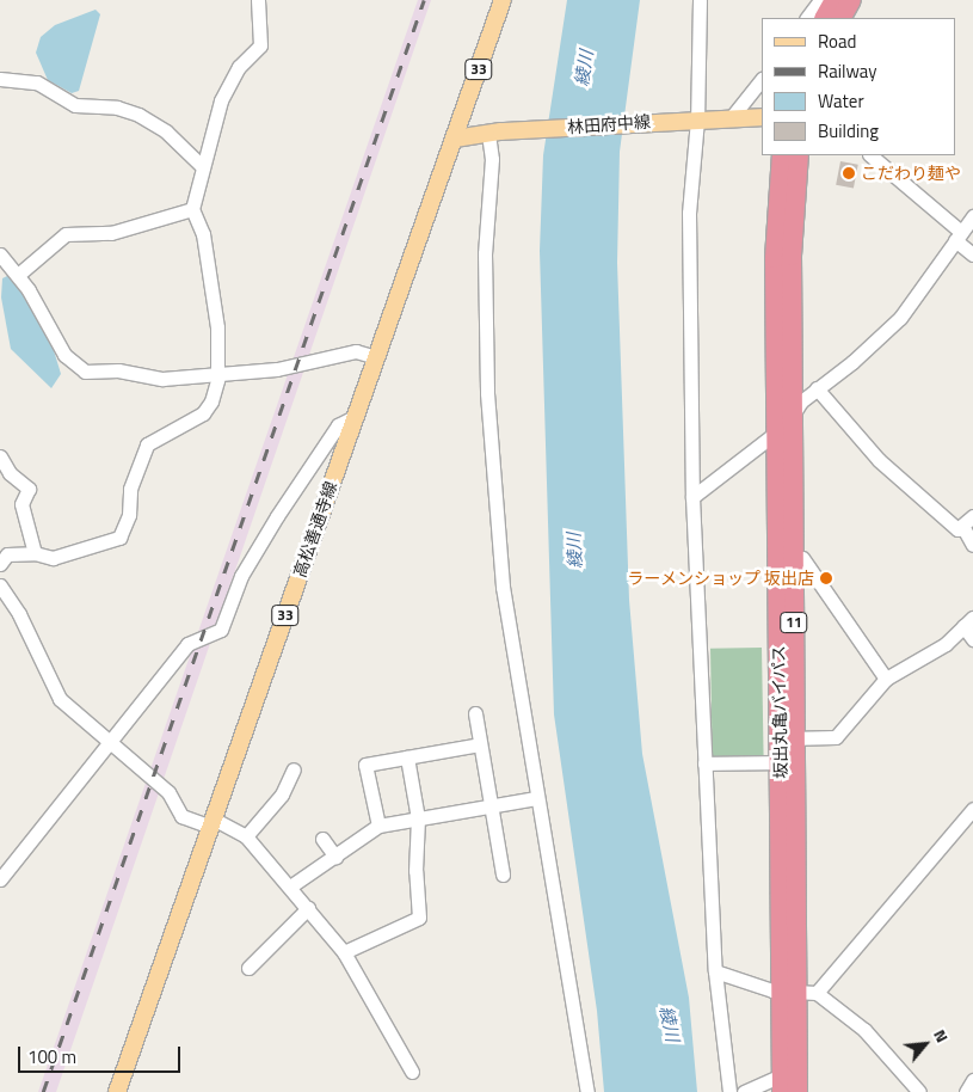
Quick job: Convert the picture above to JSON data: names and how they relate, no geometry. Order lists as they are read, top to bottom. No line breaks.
{"streets":{"highway":["11","坂出丸亀バイパス"],"main road":["33","林田府中線","高松善通寺線"]},"crossings":[["林田府中線","高松善通寺線"]],"water":["綾川"],"places":["こだわり麺や","ラーメンショップ 坂出店"],"legend":["Road","Railway","Water","Building"],"scale_bar":"100 m","north":"top right"}
